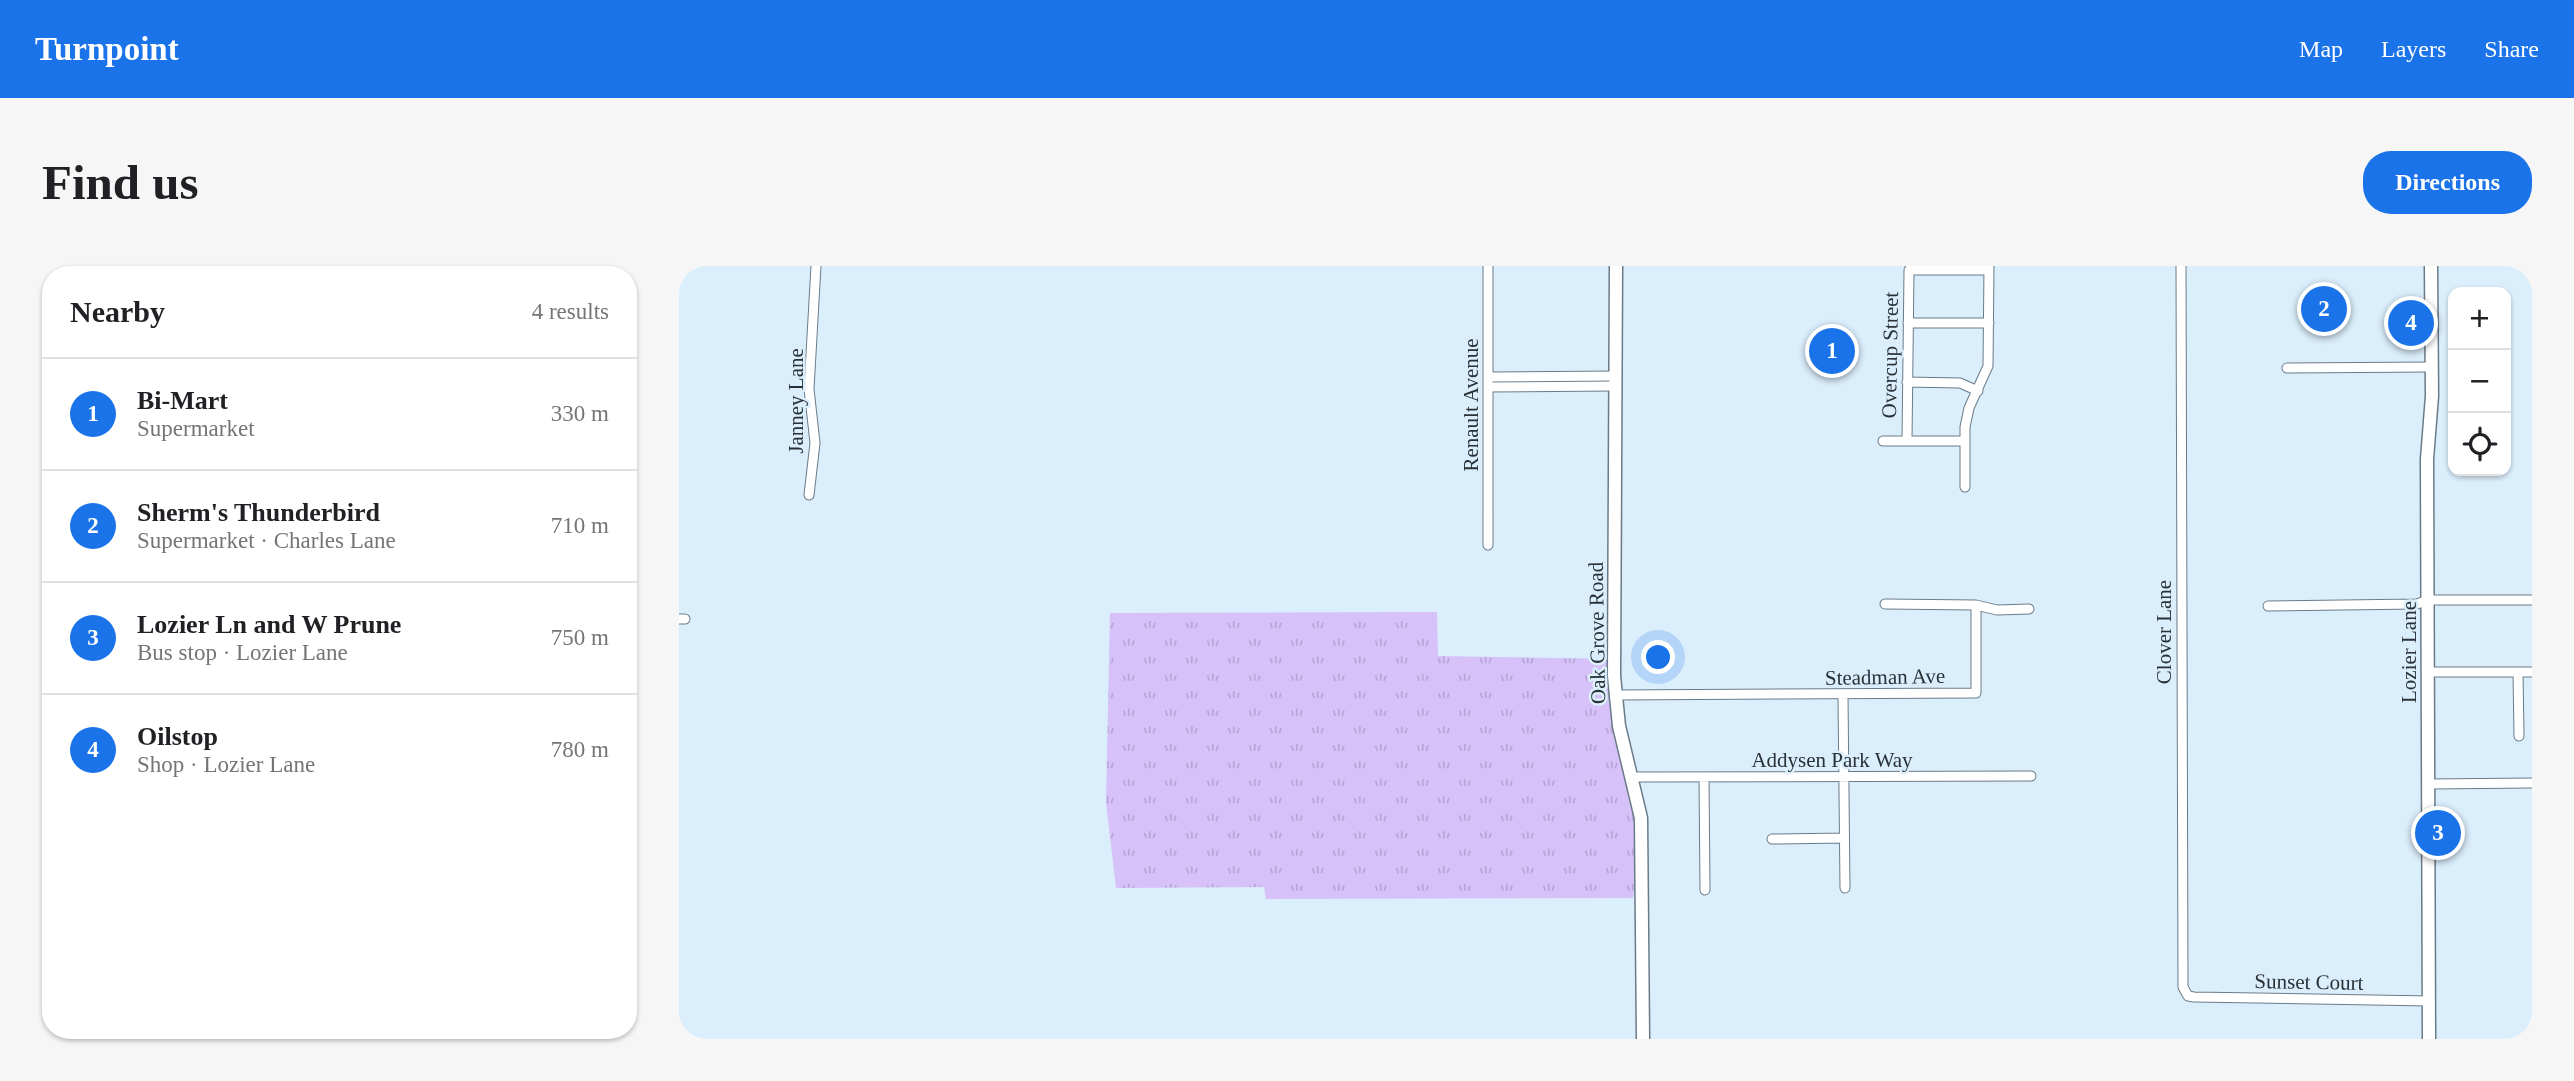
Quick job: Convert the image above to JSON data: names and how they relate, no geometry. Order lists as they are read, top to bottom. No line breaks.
{"streets":{"main road":["Oak Grove Road","Lozier Lane"],"street":["Overcup Street","Janney Lane","Renault Avenue","Clover Lane","Steadman Ave","Addysen Park Way","Sunset Court"]},"crossings":[["Clover Lane","Sunset Court"],["Oak Grove Road","Steadman Ave"],["Oak Grove Road","Addysen Park Way"],["Lozier Lane","Sunset Court"]],"page":{"header":"Turnpoint","nav":["Map","Layers","Share"],"buttons":"Directions","title":"Find us","heading":["Nearby","4 results"],"pins":["2","4","1","3"],"map_buttons":["+","−"],"list":[{"mark":"1","name":"Bi-Mart","note":"Supermarket","value":"330 m"},{"mark":"2","name":"Sherm's Thunderbird","note":"Supermarket · Charles Lane","value":"710 m"},{"mark":"3","name":"Lozier Ln and W Prune","note":"Bus stop · Lozier Lane","value":"750 m"},{"mark":"4","name":"Oilstop","note":"Shop · Lozier Lane","value":"780 m"}]}}
